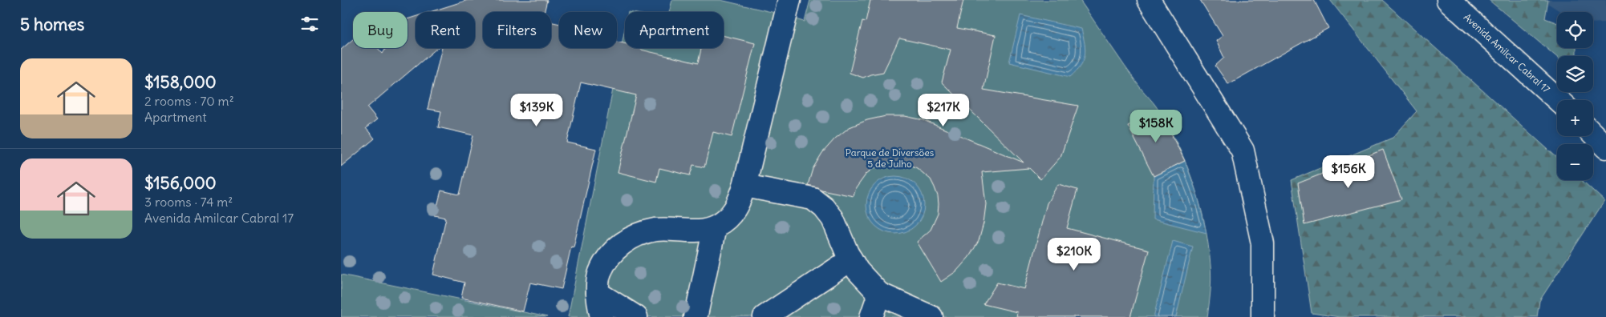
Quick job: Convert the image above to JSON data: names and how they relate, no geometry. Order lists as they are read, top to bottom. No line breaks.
{"streets":{"street":["Avenida Amilcar Cabral 17"]},"parks":["Parque de Diversões 5 de Julho"],"page":{"heading":"5 homes","map_buttons":["+","−"],"chip":["Buy","Rent","Filters","New","Apartment"],"list":[{"name":"$158,000","note":"2 rooms · 70 m² · Apartment"},{"name":"$156,000","note":"3 rooms · 74 m² · Avenida Amilcar Cabral 17"}],"price":["$139K","$217K","$158K","$156K","$210K"]}}
